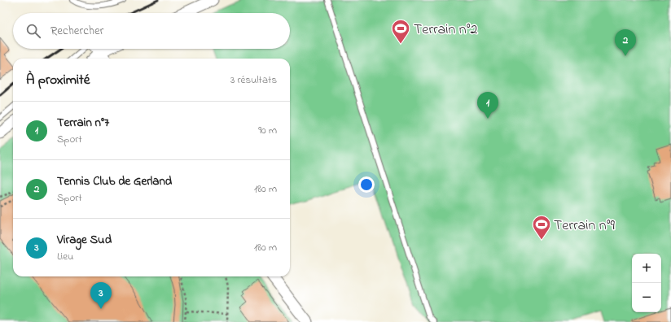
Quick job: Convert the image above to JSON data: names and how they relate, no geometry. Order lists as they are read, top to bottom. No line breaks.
{"places":{"sports":["Terrain n°2","Terrain n°9"]},"page":{"search":"Rechercher","pins":["2","1","3"],"heading":["À proximité","3 résultats"],"list":[{"mark":"1","name":"Terrain n°7","note":"Sport","value":"90 m"},{"mark":"2","name":"Tennis Club de Gerland","note":"Sport","value":"180 m"},{"mark":"3","name":"Virage Sud","note":"Lieu","value":"180 m"}],"map_buttons":["+","−"]}}
